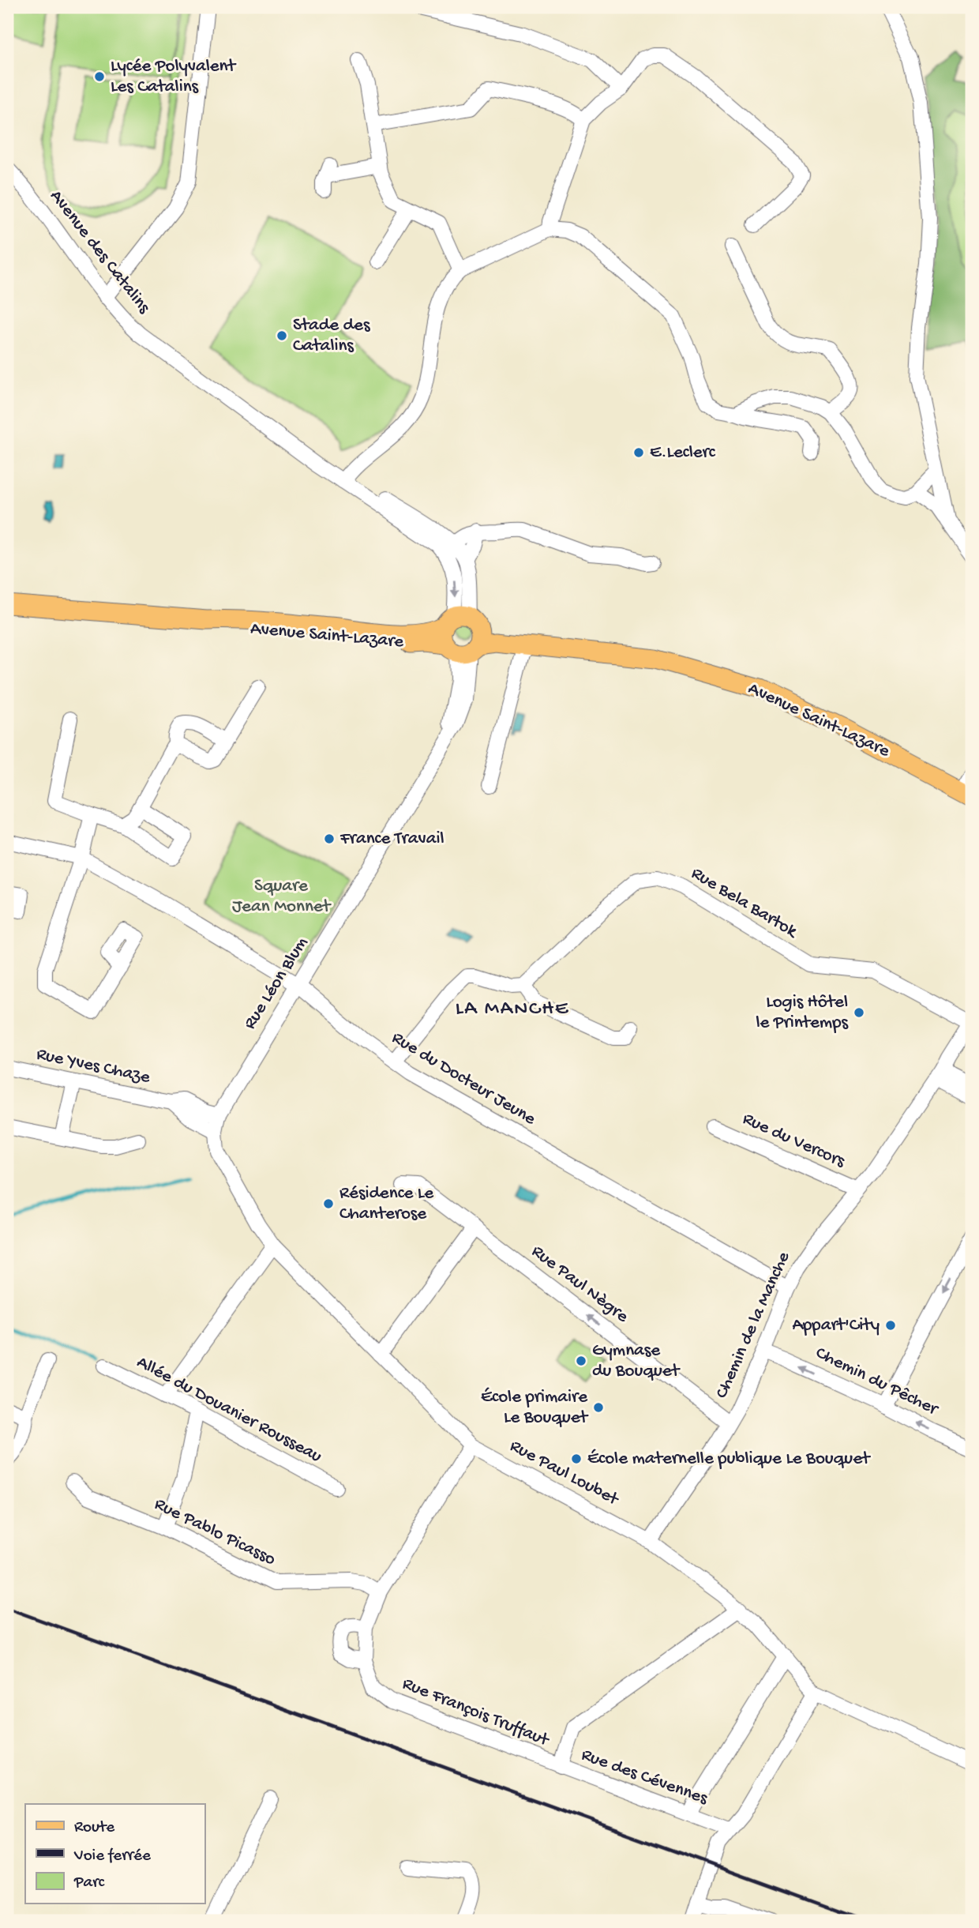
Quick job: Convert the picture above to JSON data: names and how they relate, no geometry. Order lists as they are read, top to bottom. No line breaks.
{"streets":{"main road":["Avenue Saint-Lazare"],"street":["Avenue des Catalins","Rue Bela Bartok","Rue Léon Blum","Rue Yves Chaze","Rue du Docteur Jeune","Rue du Vercors","Rue Paul Nègre","Chemin de la Manche","Chemin du Pêcher","Allée du Douanier Rousseau","Rue Paul Loubet","Rue Pablo Picasso","Rue François Truffaut","Rue des Cévennes"]},"crossings":[["Avenue Saint-Lazare","Rue Léon Blum"],["Rue Bela Bartok","Chemin de la Manche"],["Rue Léon Blum","Rue Yves Chaze"],["Rue Léon Blum","Rue du Docteur Jeune"],["Rue Léon Blum","Rue Paul Loubet"],["Rue Yves Chaze","Rue Paul Loubet"],["Rue du Docteur Jeune","Chemin de la Manche"],["Rue du Vercors","Chemin de la Manche"],["Rue Paul Nègre","Chemin de la Manche"],["Chemin de la Manche","Chemin du Pêcher"],["Chemin de la Manche","Rue Paul Loubet"],["Rue Paul Loubet","Rue François Truffaut"],["Rue Paul Loubet","Rue des Cévennes"],["Rue Pablo Picasso","Rue François Truffaut"],["Rue François Truffaut","Rue des Cévennes"]],"one_way":["Rue Paul Nègre","Chemin du Pêcher"],"districts":["LA MANCHE"],"parks":["Square Jean Monnet"],"places":["Lycée Polyvalent Les Catalins","Stade des Catalins","E.Leclerc","France Travail","Logis Hôtel le Printemps","Résidence Le Chanterose","Appart'City","Gymnase du Bouquet","École primaire Le Bouquet","École maternelle publique Le Bouquet"],"legend":["Route","Voie ferrée","Parc"]}
